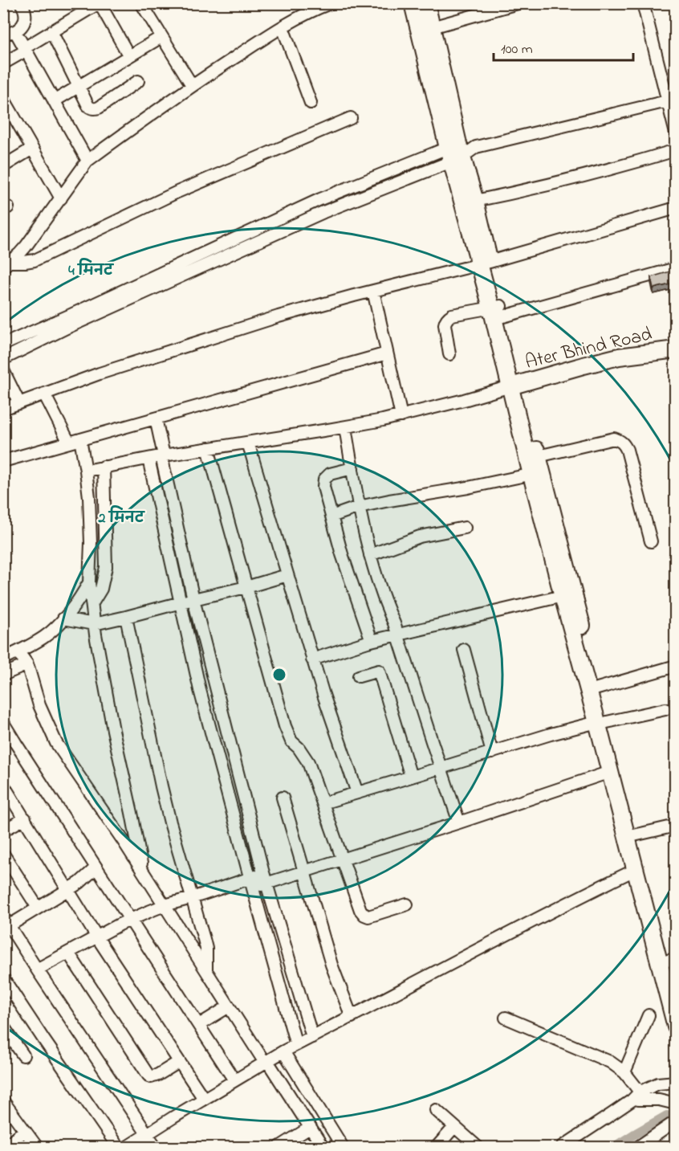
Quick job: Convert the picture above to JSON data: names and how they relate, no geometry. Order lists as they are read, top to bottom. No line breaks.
{"streets":{"highway":["Ater Bhind Road"]},"scale_bar":"100 m","rings":["4 मिनट","2 मिनट"]}
